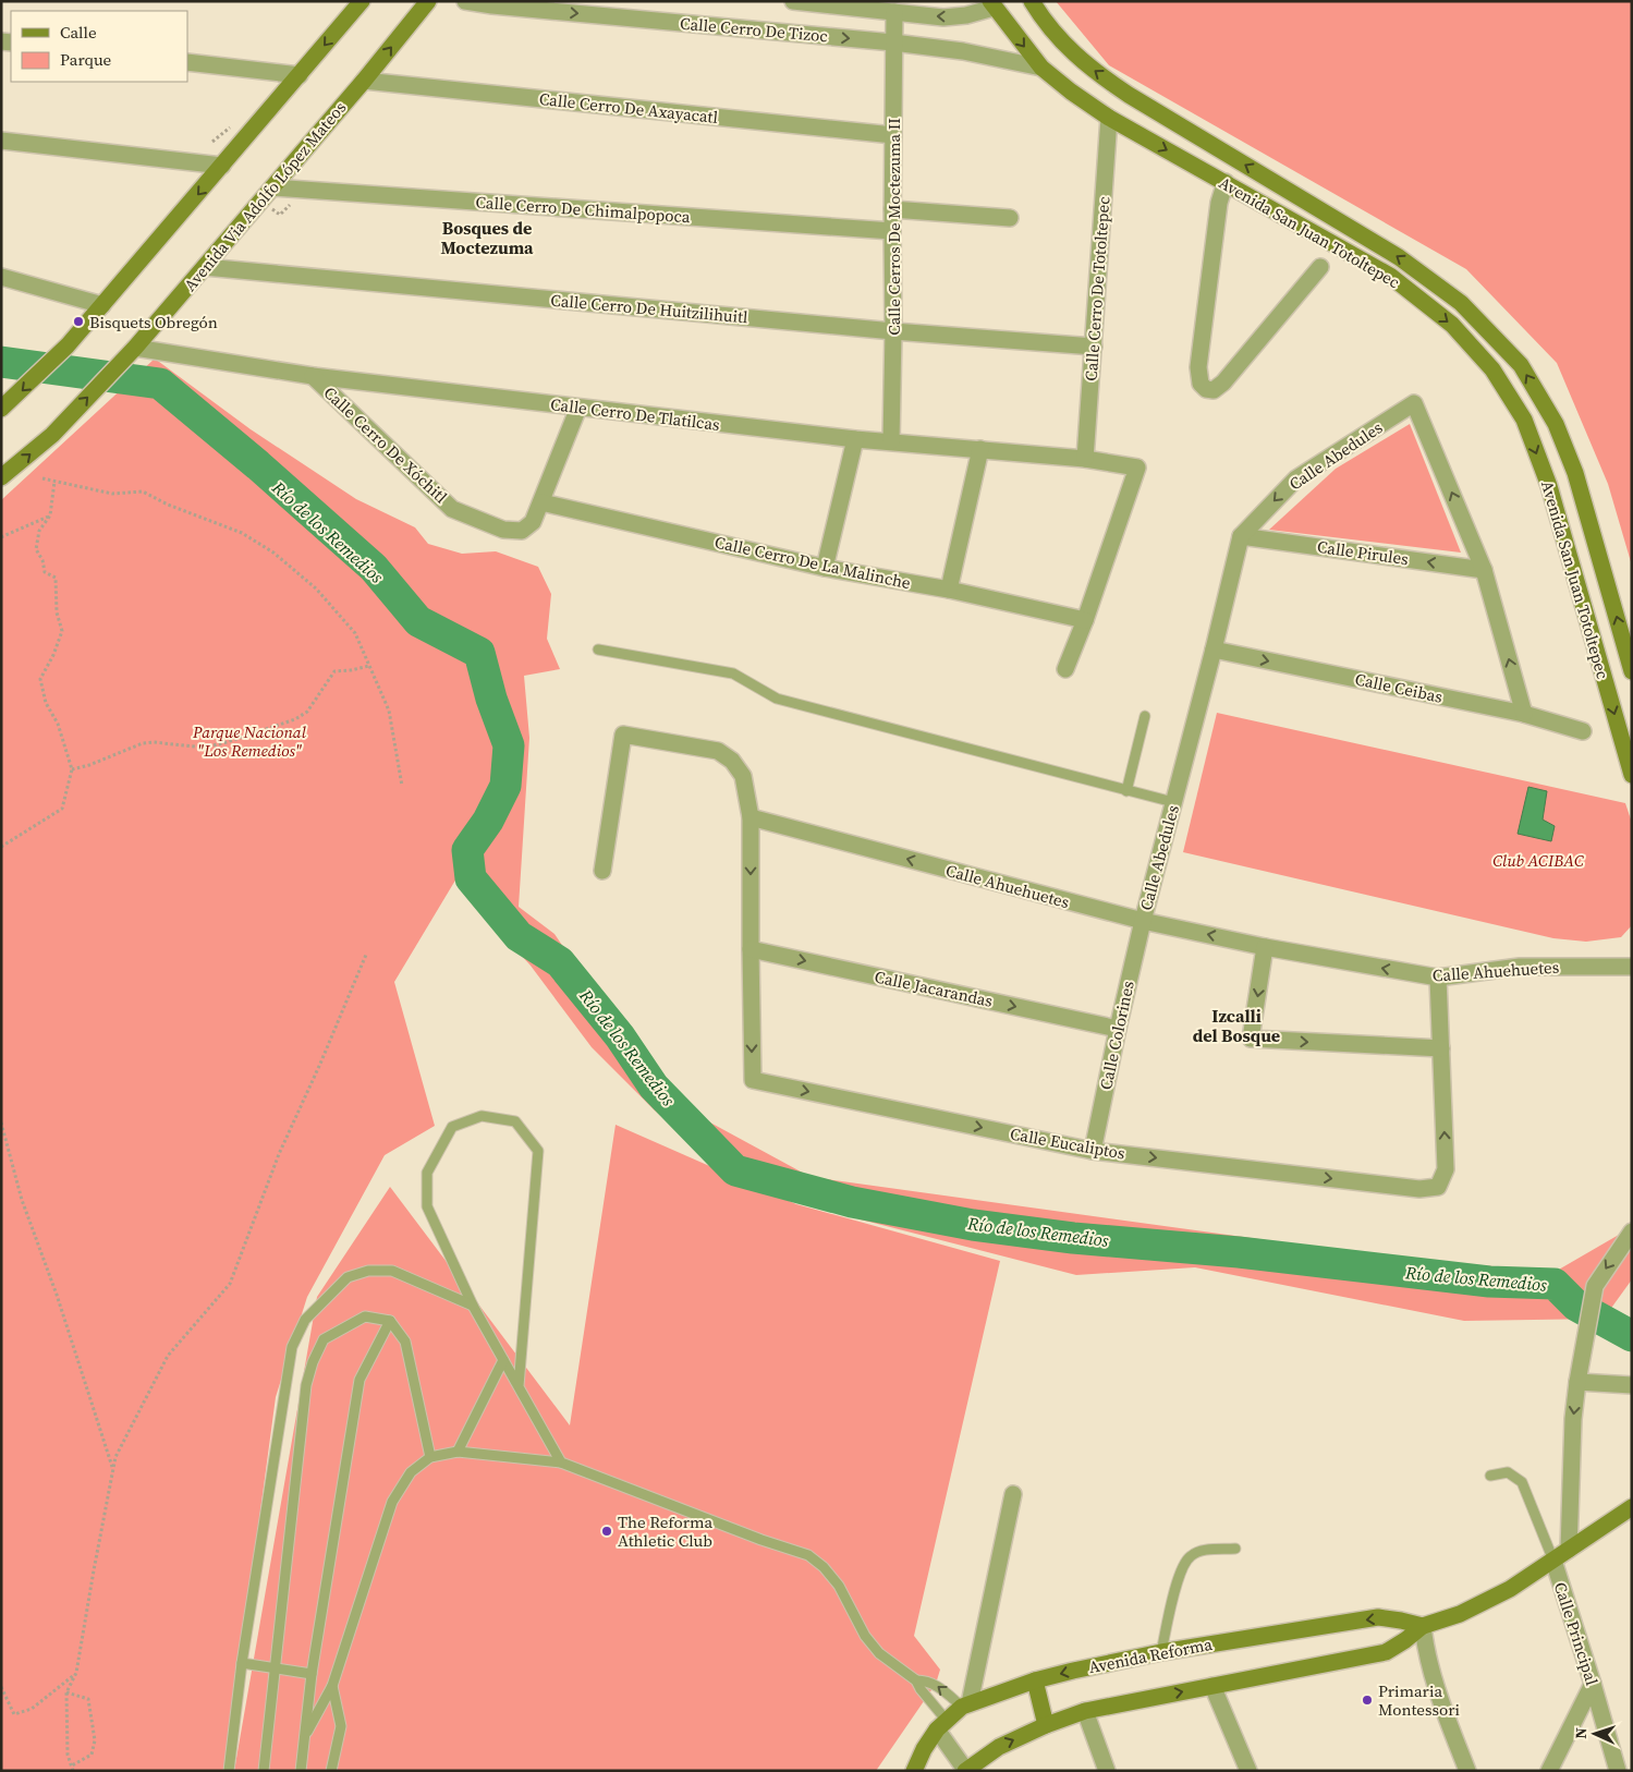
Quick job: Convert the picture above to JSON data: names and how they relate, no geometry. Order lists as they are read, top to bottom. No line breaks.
{"streets":{"main road":["Avenida Via Adolfo López Mateos","Avenida San Juan Totoltepec","Avenida Reforma"],"street":["Calle Cerro De Tizoc","Calle Cerro De Axayacatl","Calle Cerro De Chimalpopoca","Calle Cerros De Moctezuma II","Calle Cerro De Totoltepec","Calle Cerro De Huitzilihuitl","Calle Cerro De Tlatilcas","Calle Cerro De Xóchitl","Calle Abedules","Calle Pirules","Calle Cerro De La Malinche","Calle Ceibas","Calle Ahuehuetes","Calle Jacarandas","Calle Colorines","Calle Eucaliptos","Calle Principal"]},"crossings":[["Calle Cerro De Tizoc","Calle Cerros De Moctezuma II"],["Calle Cerro De Tizoc","Avenida San Juan Totoltepec"],["Calle Cerro De Axayacatl","Avenida Via Adolfo López Mateos"],["Calle Cerro De Axayacatl","Calle Cerros De Moctezuma II"],["Avenida Via Adolfo López Mateos","Calle Cerro De Chimalpopoca"],["Avenida Via Adolfo López Mateos","Calle Cerro De Huitzilihuitl"],["Avenida Via Adolfo López Mateos","Calle Cerro De Tlatilcas"],["Calle Cerro De Chimalpopoca","Calle Cerros De Moctezuma II"],["Calle Cerros De Moctezuma II","Calle Cerro De Huitzilihuitl"],["Calle Cerros De Moctezuma II","Calle Cerro De Tlatilcas"],["Avenida San Juan Totoltepec","Calle Cerro De Totoltepec"],["Calle Cerro De Totoltepec","Calle Cerro De Huitzilihuitl"],["Calle Cerro De Totoltepec","Calle Cerro De Tlatilcas"],["Calle Cerro De Tlatilcas","Calle Cerro De Xóchitl"],["Calle Cerro De Tlatilcas","Calle Cerro De La Malinche"],["Calle Cerro De Xóchitl","Calle Cerro De La Malinche"],["Calle Abedules","Calle Pirules"],["Calle Abedules","Calle Ceibas"],["Calle Abedules","Calle Ahuehuetes"],["Calle Abedules","Calle Colorines"],["Calle Ahuehuetes","Calle Colorines"],["Calle Ahuehuetes","Calle Eucaliptos"],["Calle Jacarandas","Calle Colorines"],["Calle Jacarandas","Calle Eucaliptos"],["Calle Colorines","Calle Eucaliptos"]],"one_way":["Calle Pirules","Calle Ceibas","Calle Ahuehuetes","Calle Jacarandas"],"districts":["Bosques de Moctezuma","Izcalli del Bosque"],"water":["Río de los Remedios"],"parks":["Parque Nacional \"Los Remedios\"","Club ACIBAC"],"places":["Bisquets Obregón","The Reforma Athletic Club","Primaria Montessori"],"legend":["Calle","Parque"],"north":"left"}
